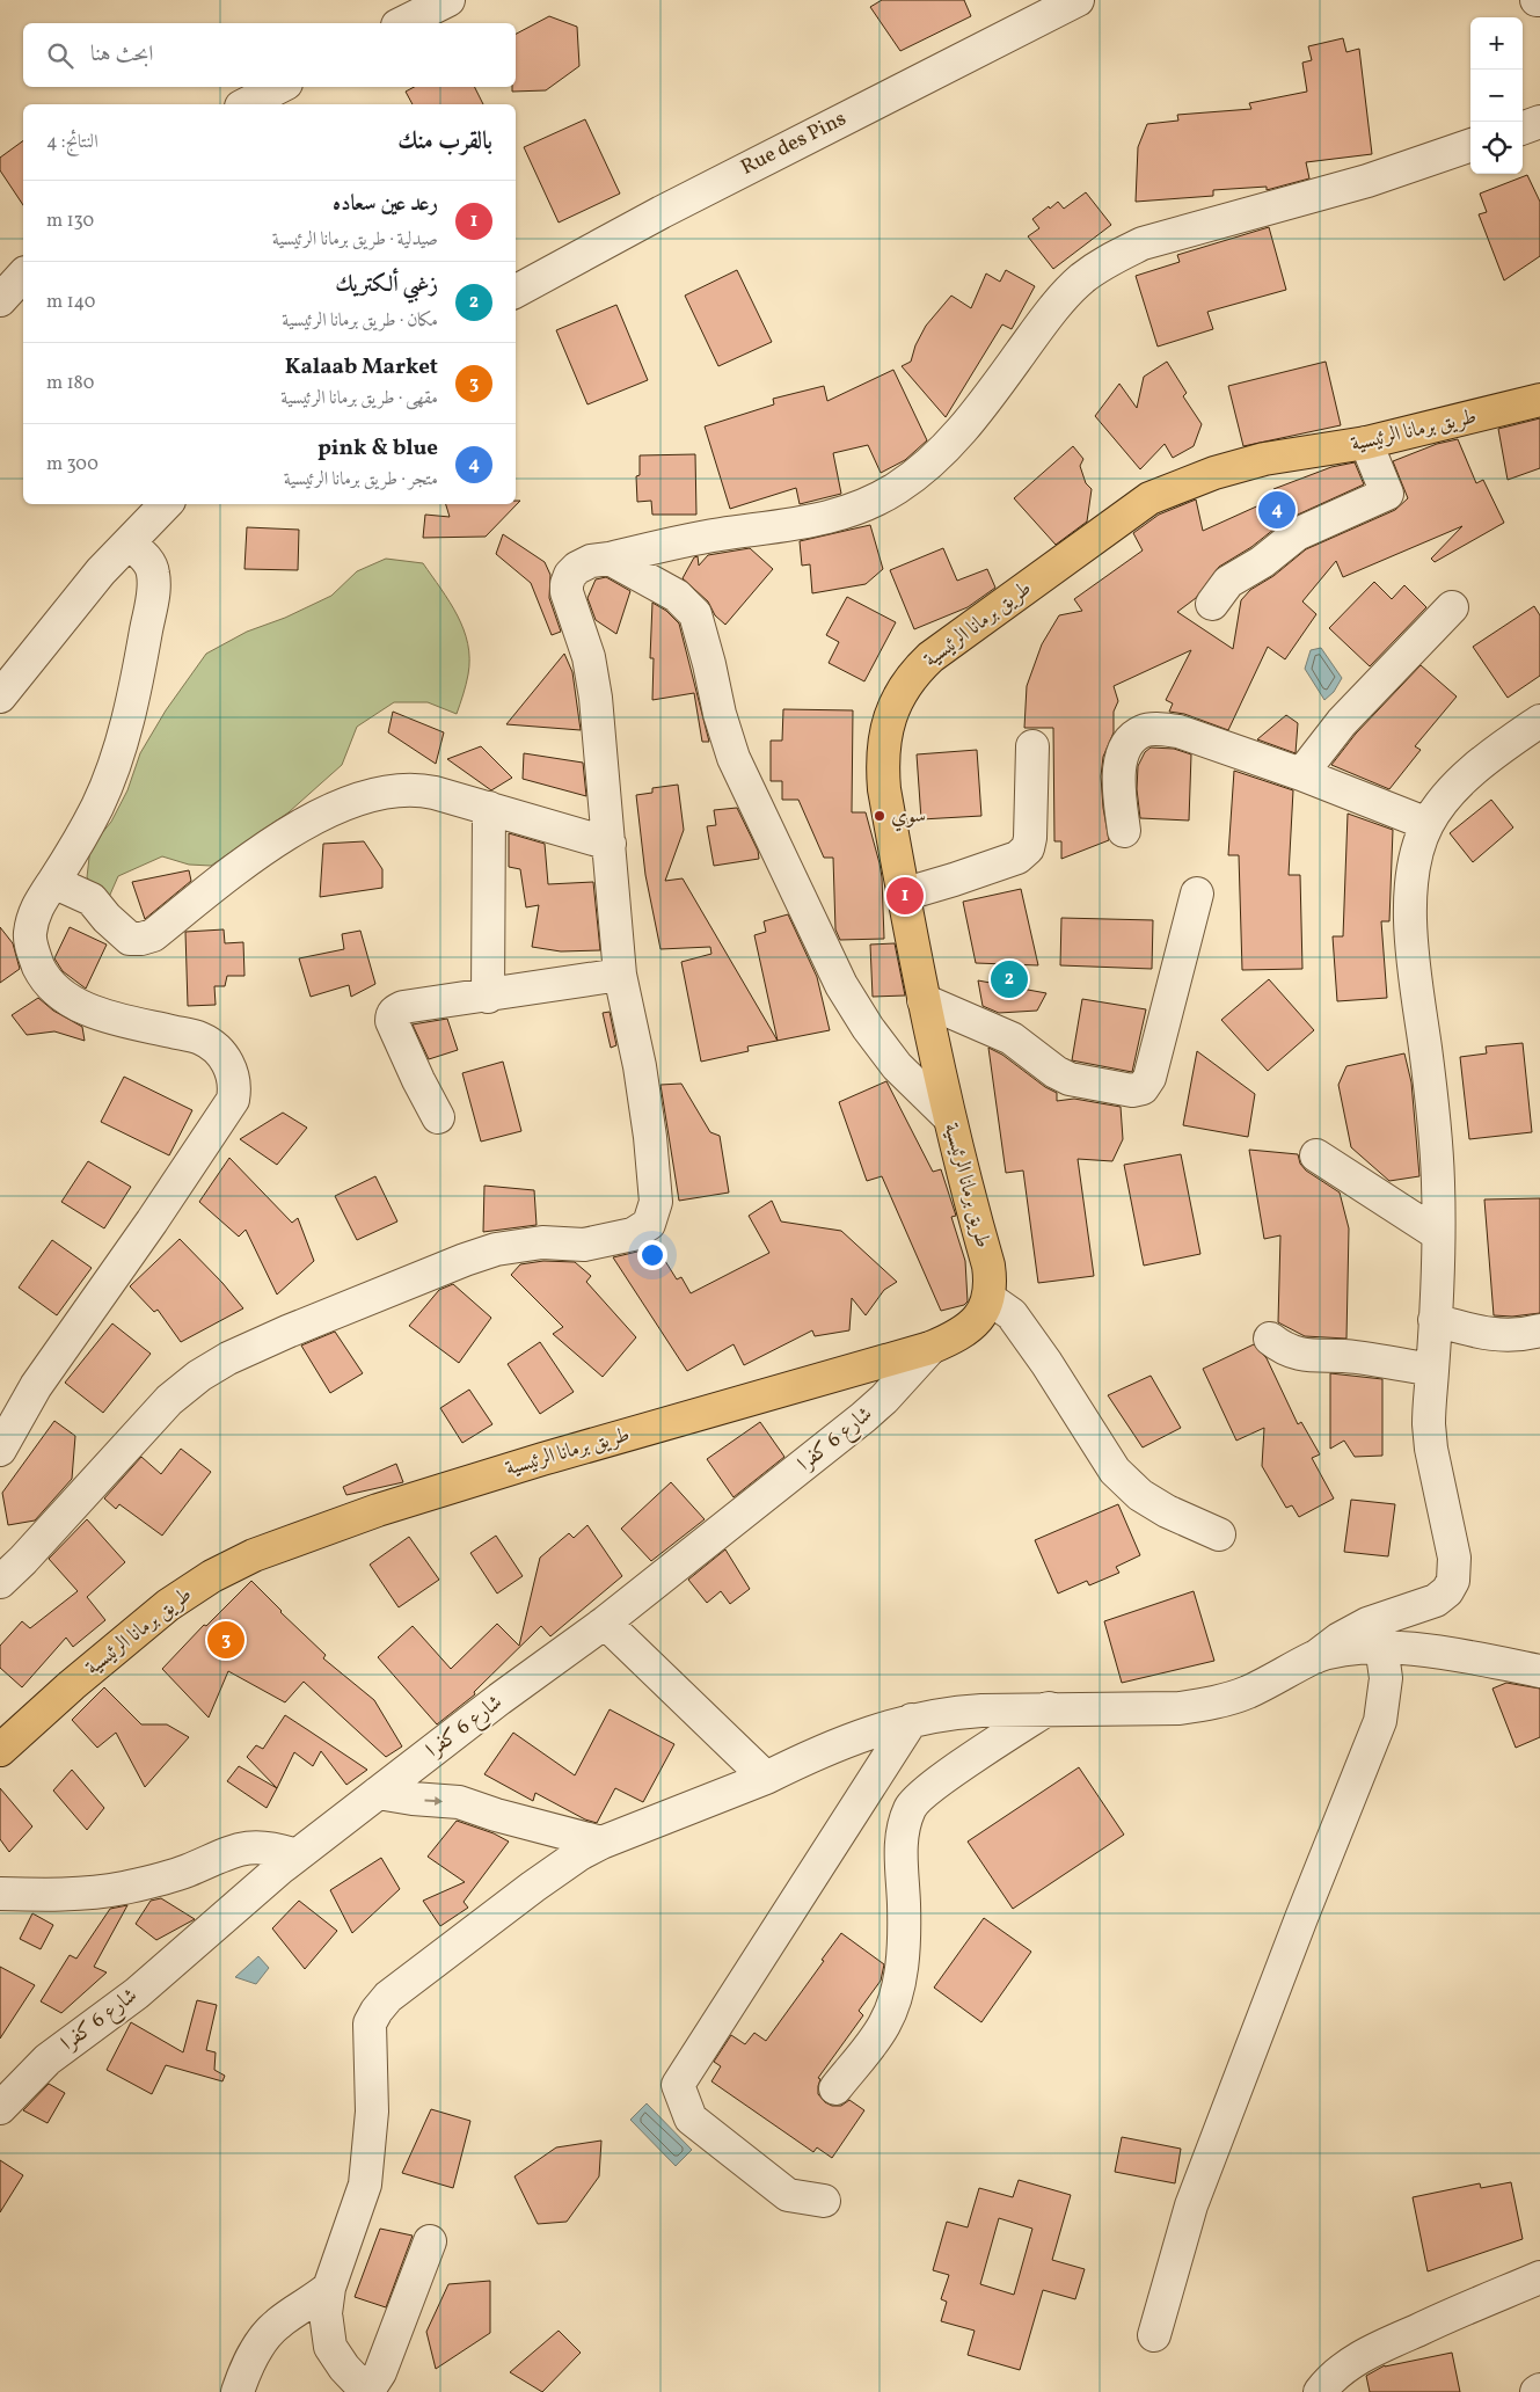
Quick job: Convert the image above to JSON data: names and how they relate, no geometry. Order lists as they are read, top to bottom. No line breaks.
{"streets":{"main road":["طريق برمانا الرئيسية"],"street":["Rue des Pins","شارع 6 كفرا"]},"crossings":[["طريق برمانا الرئيسية","شارع 6 كفرا"]],"places":["سوي"],"page":{"map_buttons":["+","−"],"search":"ابحث هنا","heading":["بالقرب منك","النتائج: 4"],"list":[{"mark":"1","name":"رعد عين سعاده","note":"صيدلية · طريق برمانا الرئيسية","value":"130 m"},{"mark":"2","name":"زغبي ألكتريك","note":"مكان · طريق برمانا الرئيسية","value":"140 m"},{"mark":"3","name":"Kalaab Market","note":"مقهى · طريق برمانا الرئيسية","value":"180 m"},{"mark":"4","name":"pink & blue","note":"متجر · طريق برمانا الرئيسية","value":"300 m"}],"pins":["4","1","2","3"]}}
